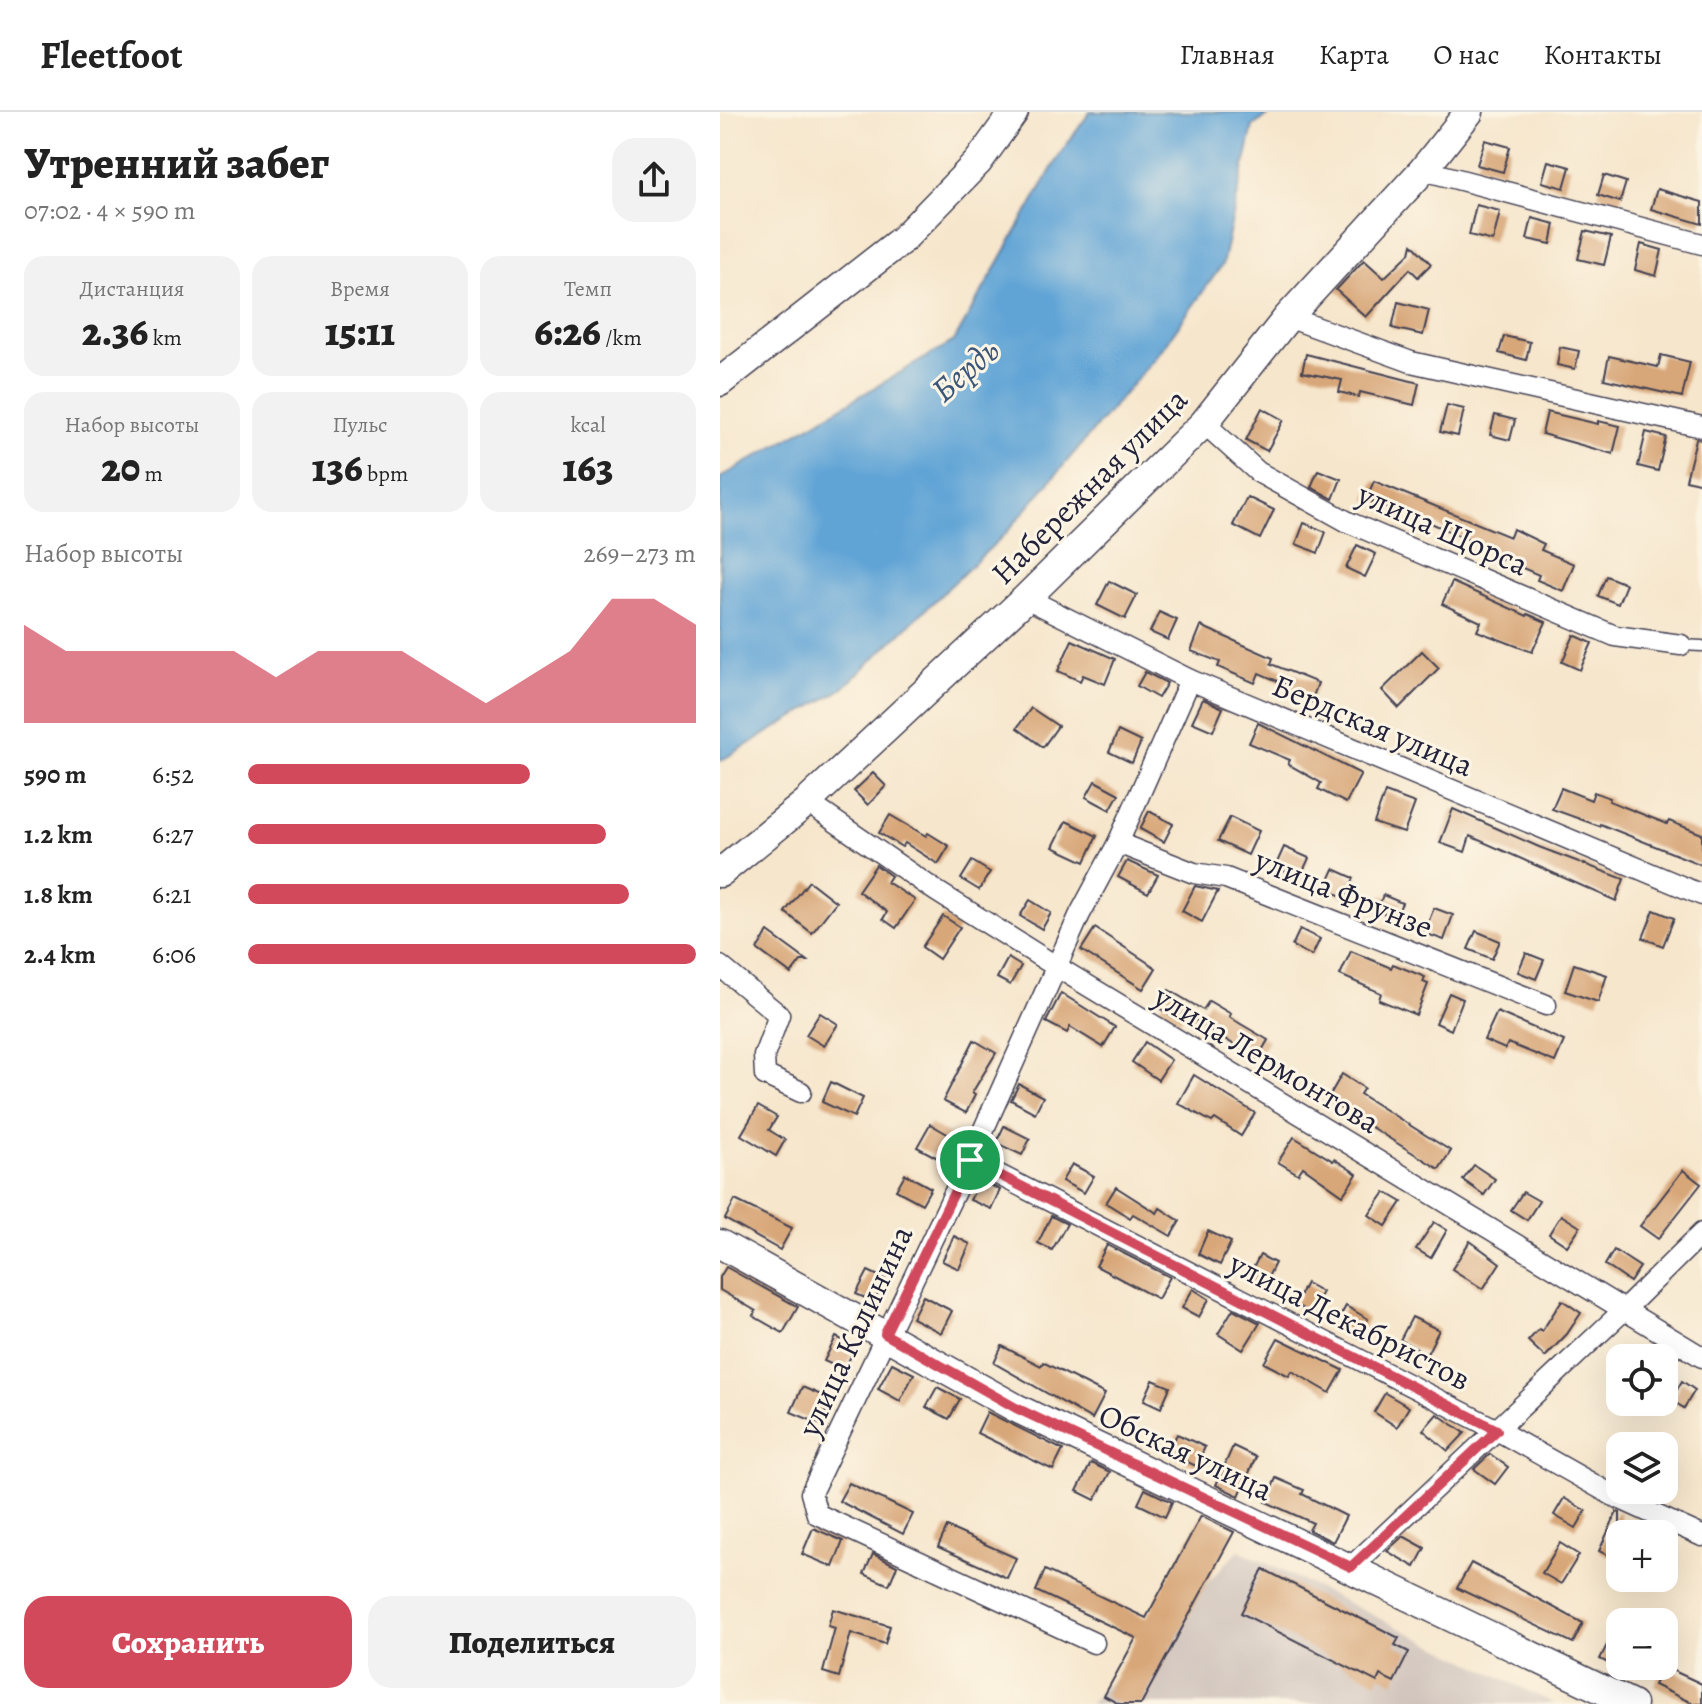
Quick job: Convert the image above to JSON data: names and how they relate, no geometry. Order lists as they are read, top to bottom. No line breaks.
{"streets":{"street":["Набережная улица","улица Щорса","Бердская улица","улица Фрунзе","улица Лермонтова","улица Декабристов","улица Калинина","Обская улица"]},"crossings":[["Набережная улица","улица Щорса"],["Набережная улица","Бердская улица"],["Набережная улица","улица Лермонтова"],["Бердская улица","улица Калинина"],["улица Фрунзе","улица Калинина"],["улица Лермонтова","улица Калинина"],["улица Декабристов","улица Калинина"],["улица Калинина","Обская улица"]],"water":["Бердь"],"page":{"header":"Fleetfoot","nav":["Главная","Карта","О нас","Контакты"],"heading":["Утренний забег","07:02 · 4 × 590 m"],"stats":[["Дистанция","2.36 km"],["Время","15:11"],["Темп","6:26 /km"],["Набор высоты","20 m"],["Пульс","136 bpm"],["kcal","163"]],"chart":["Набор высоты","269–273 m"],"list":[{"name":"590 m","note":"6:52"},{"name":"1.2 km","note":"6:27"},{"name":"1.8 km","note":"6:21"},{"name":"2.4 km","note":"6:06"}],"map_buttons":["+","−"],"buttons":["Сохранить","Поделиться"]}}
